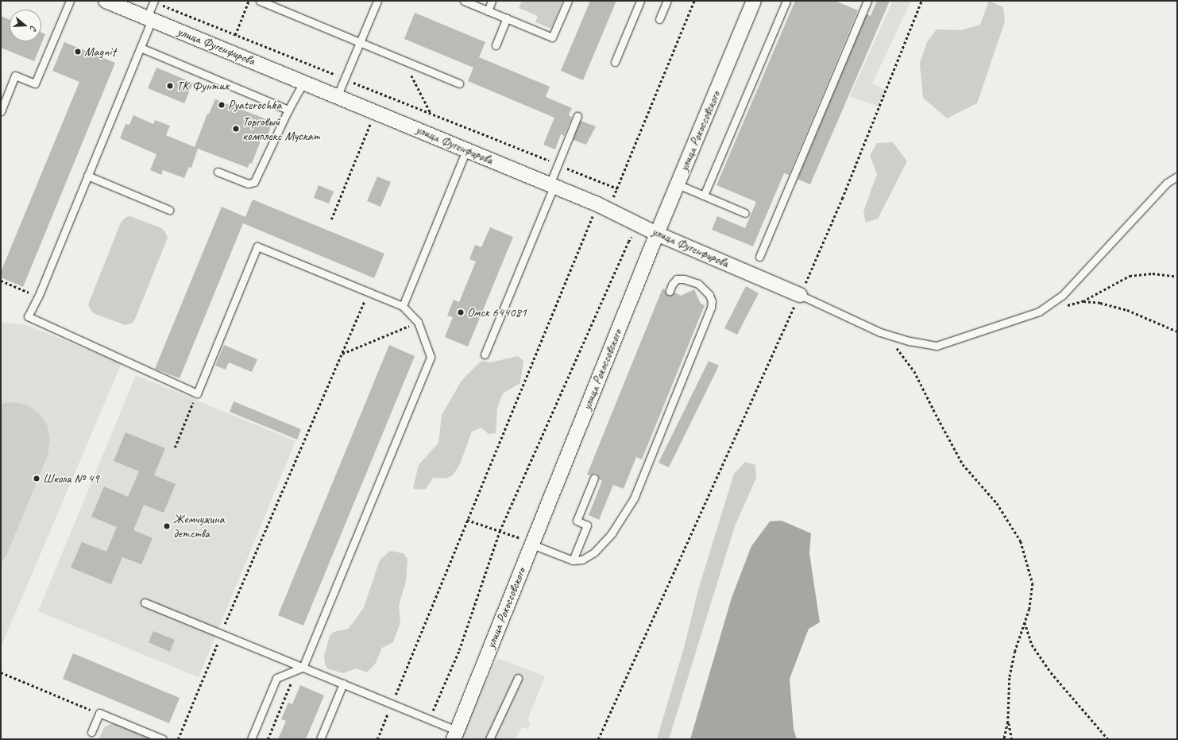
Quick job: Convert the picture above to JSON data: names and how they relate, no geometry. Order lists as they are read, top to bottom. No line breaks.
{"streets":{"street":["улица Фугенфирова","улица Рокоссовского"]},"crossings":[["улица Фугенфирова","улица Рокоссовского"]],"places":["Magnit","ТК Фунтик","Pyaterochka","Торговый комплекс Мускат","Омск 644081","Школа № 49","Жемчужина детства"],"north":"right"}
